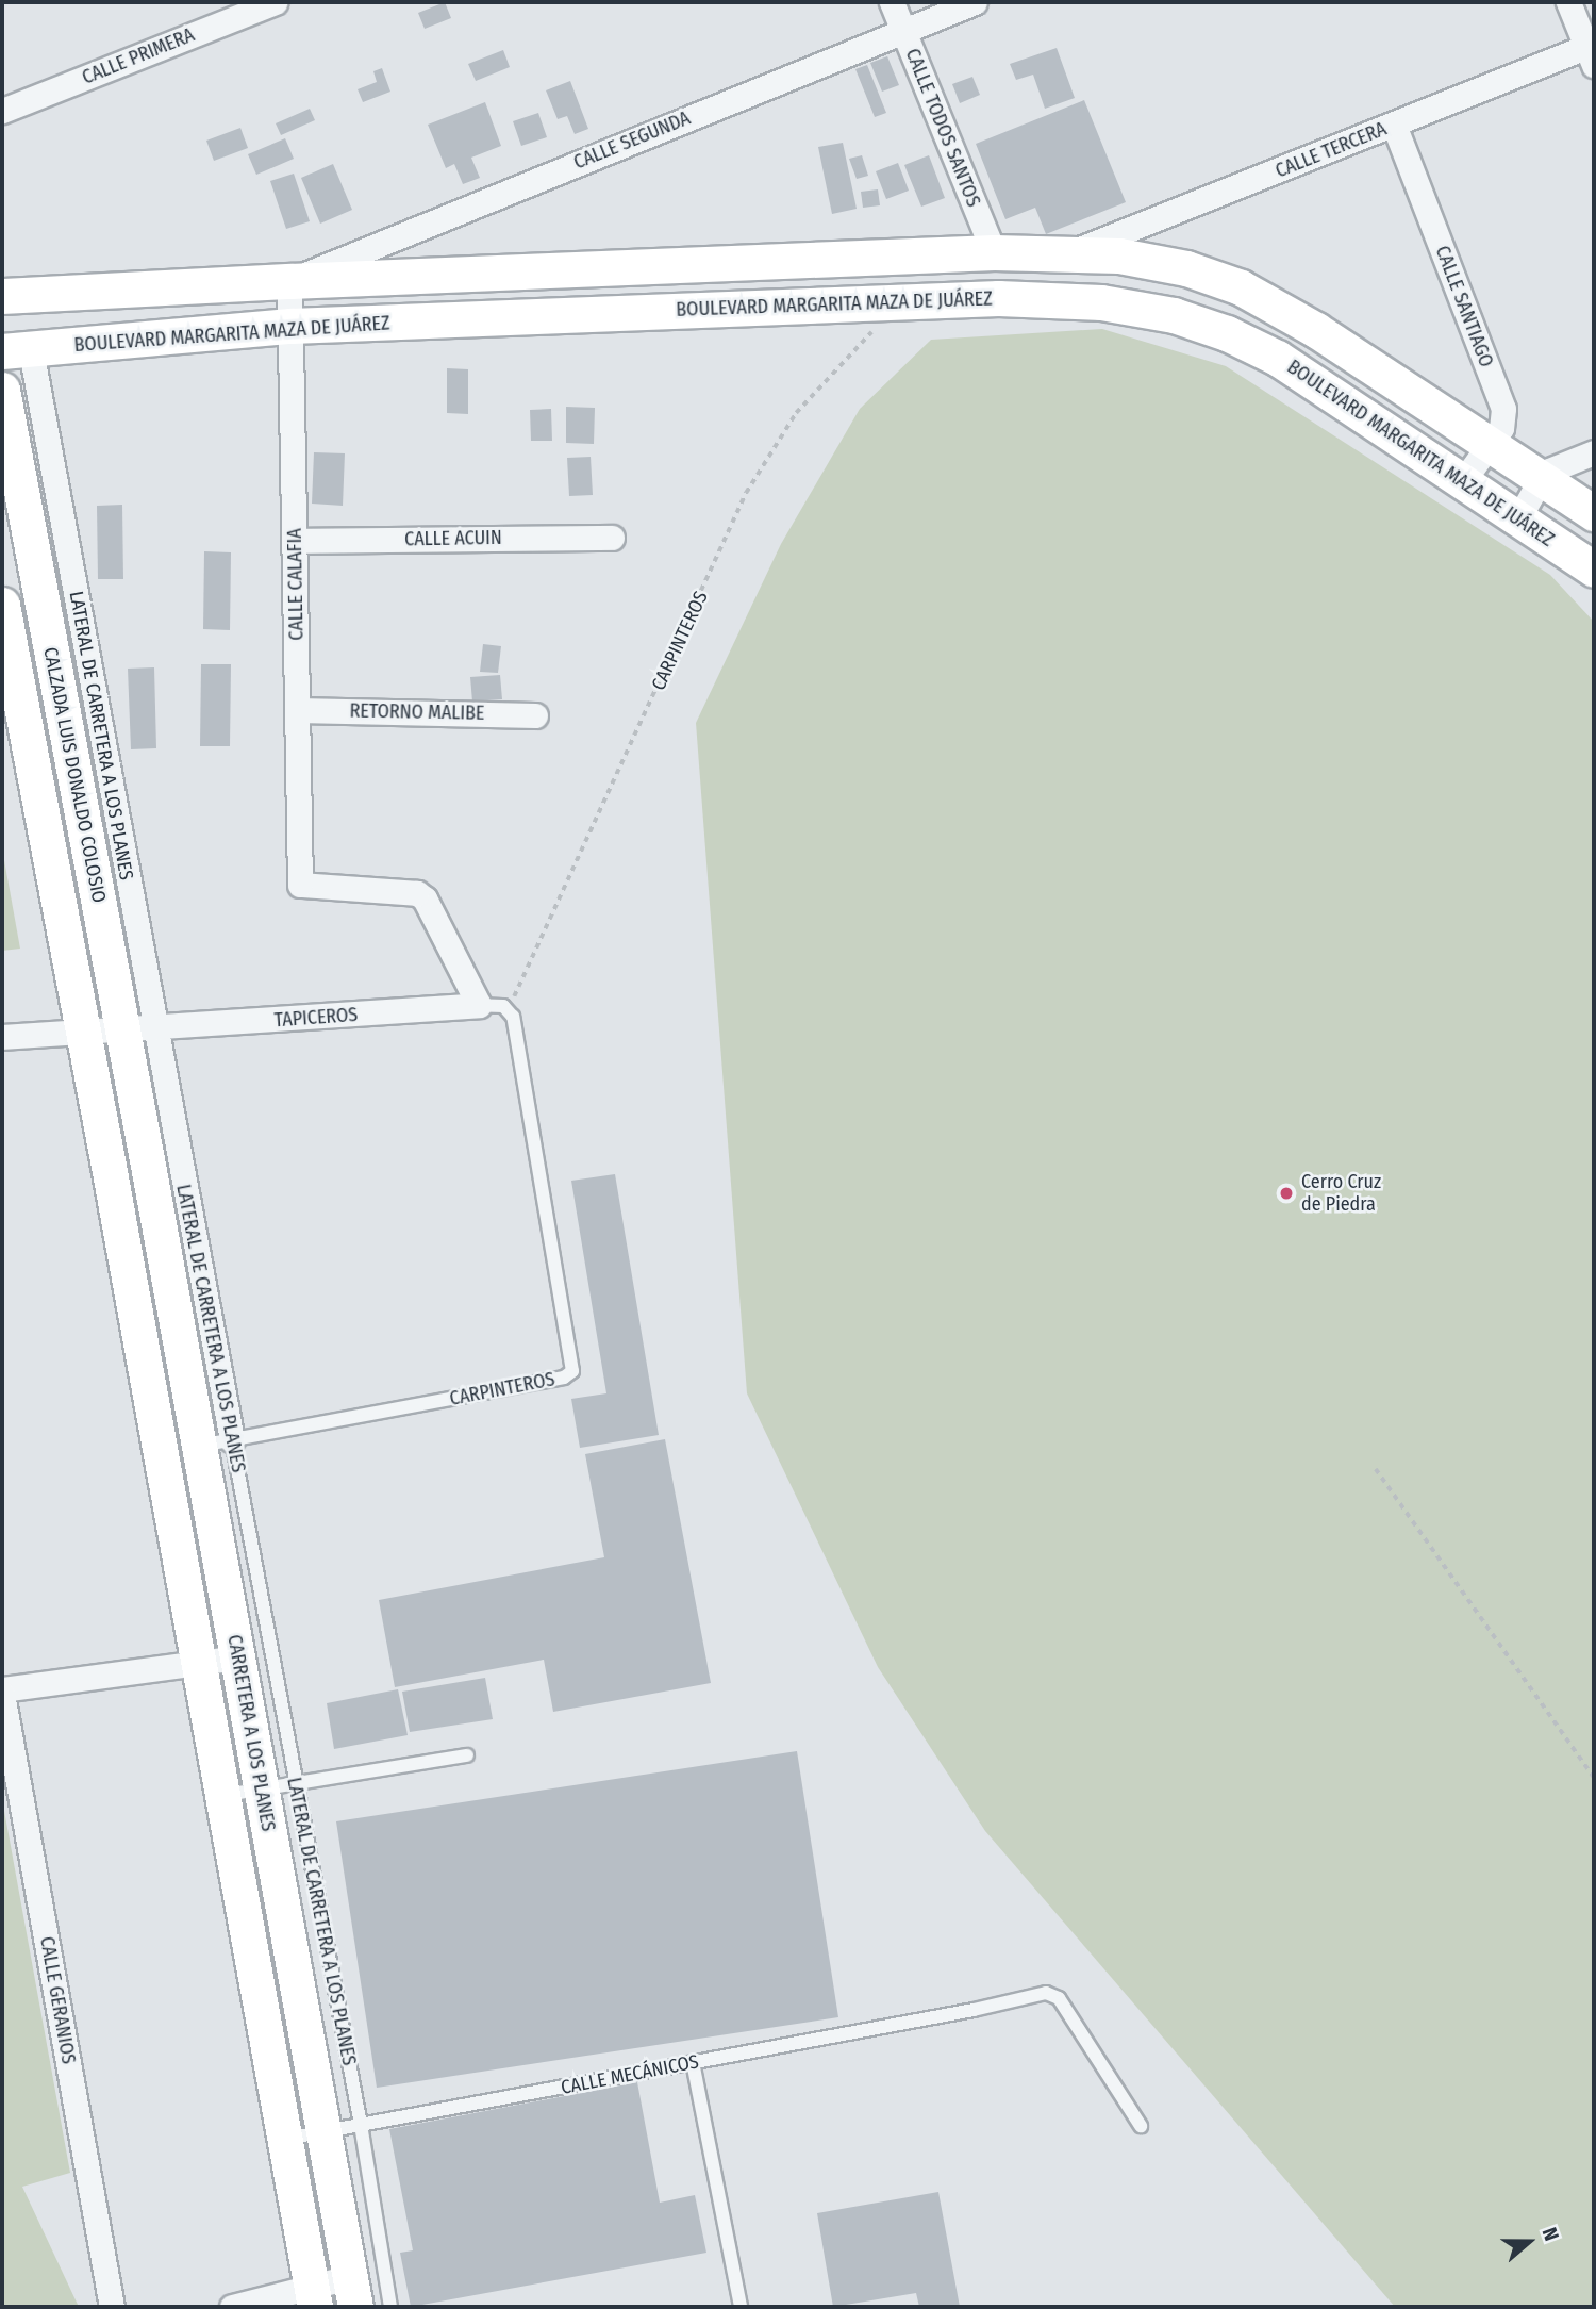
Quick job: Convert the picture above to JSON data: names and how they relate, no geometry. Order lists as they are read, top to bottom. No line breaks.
{"streets":{"main road":["BOULEVARD MARGARITA MAZA DE JUÁREZ","CALZADA LUIS DONALDO COLOSIO","CARRETERA A LOS PLANES"],"street":["CALLE PRIMERA","CALLE TODOS SANTOS","CALLE SEGUNDA","CALLE TERCERA","CALLE SANTIAGO","CALLE ACUIN","CALLE CALAFIA","RETORNO MALIBE","LATERAL DE CARRETERA A LOS PLANES","TAPICEROS","CALLE GERANIOS"],"lane":["CARPINTEROS","CALLE MECÁNICOS"]},"crossings":[["CALLE TODOS SANTOS","CALLE SEGUNDA"],["CALLE SEGUNDA","CALLE CALAFIA"],["CALLE TERCERA","CALLE SANTIAGO"],["BOULEVARD MARGARITA MAZA DE JUÁREZ","CALLE SANTIAGO"],["BOULEVARD MARGARITA MAZA DE JUÁREZ","CALLE CALAFIA"],["BOULEVARD MARGARITA MAZA DE JUÁREZ","CARPINTEROS"],["BOULEVARD MARGARITA MAZA DE JUÁREZ","LATERAL DE CARRETERA A LOS PLANES"],["CALLE ACUIN","CALLE CALAFIA"],["CALLE CALAFIA","RETORNO MALIBE"],["CALLE CALAFIA","TAPICEROS"],["CARPINTEROS","LATERAL DE CARRETERA A LOS PLANES"],["CARPINTEROS","CARRETERA A LOS PLANES"],["LATERAL DE CARRETERA A LOS PLANES","CALZADA LUIS DONALDO COLOSIO"],["LATERAL DE CARRETERA A LOS PLANES","TAPICEROS"],["LATERAL DE CARRETERA A LOS PLANES","CARRETERA A LOS PLANES"],["LATERAL DE CARRETERA A LOS PLANES","CALLE MECÁNICOS"],["CALZADA LUIS DONALDO COLOSIO","TAPICEROS"],["CALZADA LUIS DONALDO COLOSIO","CARRETERA A LOS PLANES"],["CARRETERA A LOS PLANES","CALLE MECÁNICOS"]],"places":["Cerro Cruz de Piedra"],"north":"right"}
